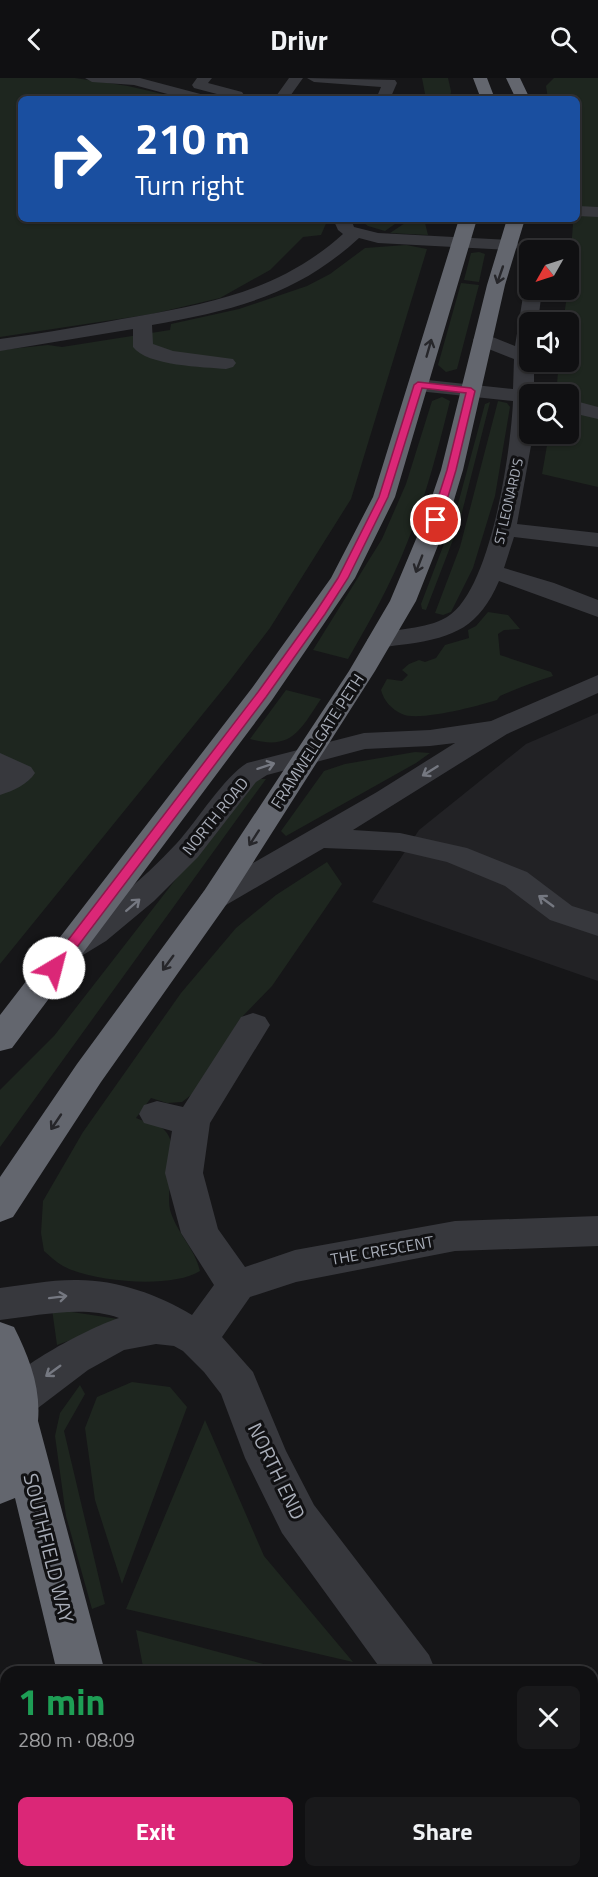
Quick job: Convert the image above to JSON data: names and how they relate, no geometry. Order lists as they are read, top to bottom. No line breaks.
{"streets":{"highway":["FRAMWELLGATE PETH","SOUTHFIELD WAY"],"street":["ST LEONARD'S","NORTH ROAD","THE CRESCENT","NORTH END"]},"crossings":[["ST LEONARD'S","FRAMWELLGATE PETH"],["FRAMWELLGATE PETH","NORTH ROAD"]],"north":"bottom left","page":{"header":"Drivr","turn":["210 m","Turn right"],"heading":["1 min","280 m · 08:09"],"buttons":["Exit","Share"]}}
